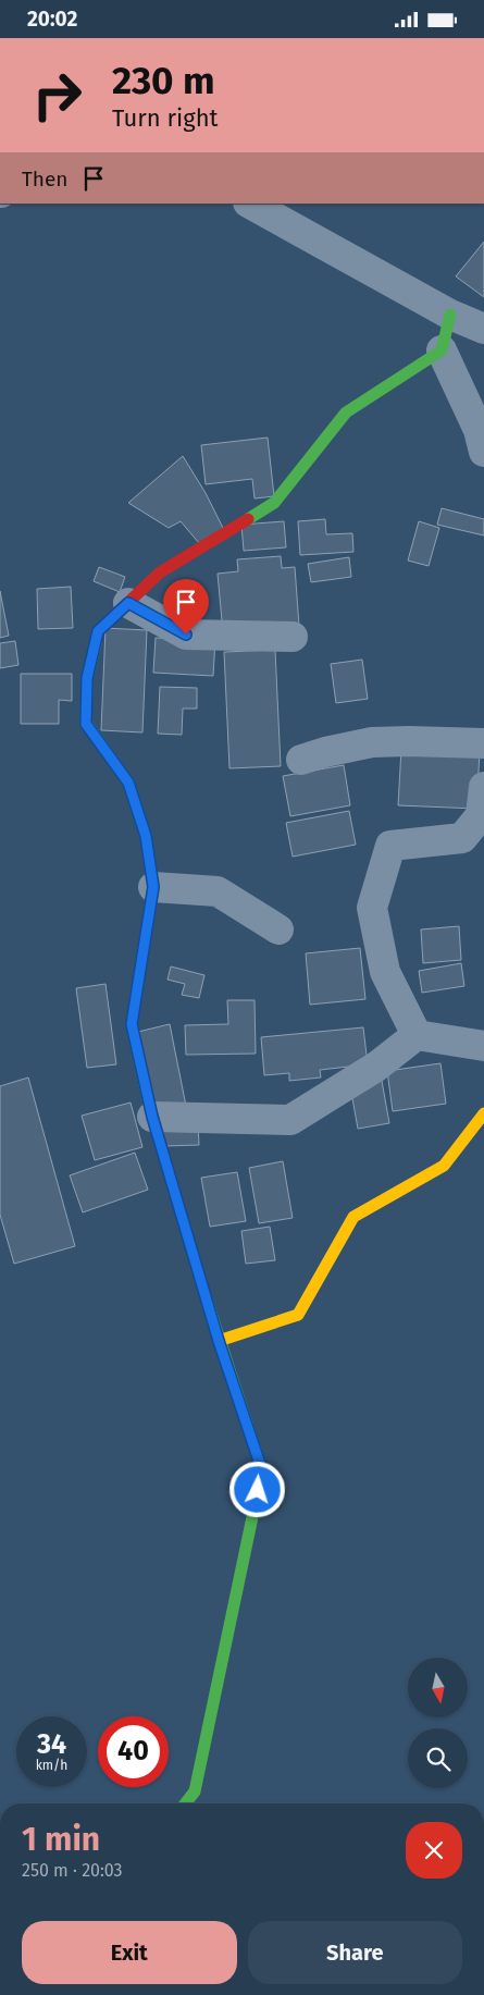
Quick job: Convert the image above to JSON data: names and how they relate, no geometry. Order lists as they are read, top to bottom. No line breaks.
{"north":"bottom","page":{"status":"20:02","turn":["230 m","Turn right"],"then":"Then","speed":"34 km/h","limit":"40","heading":["1 min","250 m · 20:03"],"buttons":["Exit","Share"]}}
